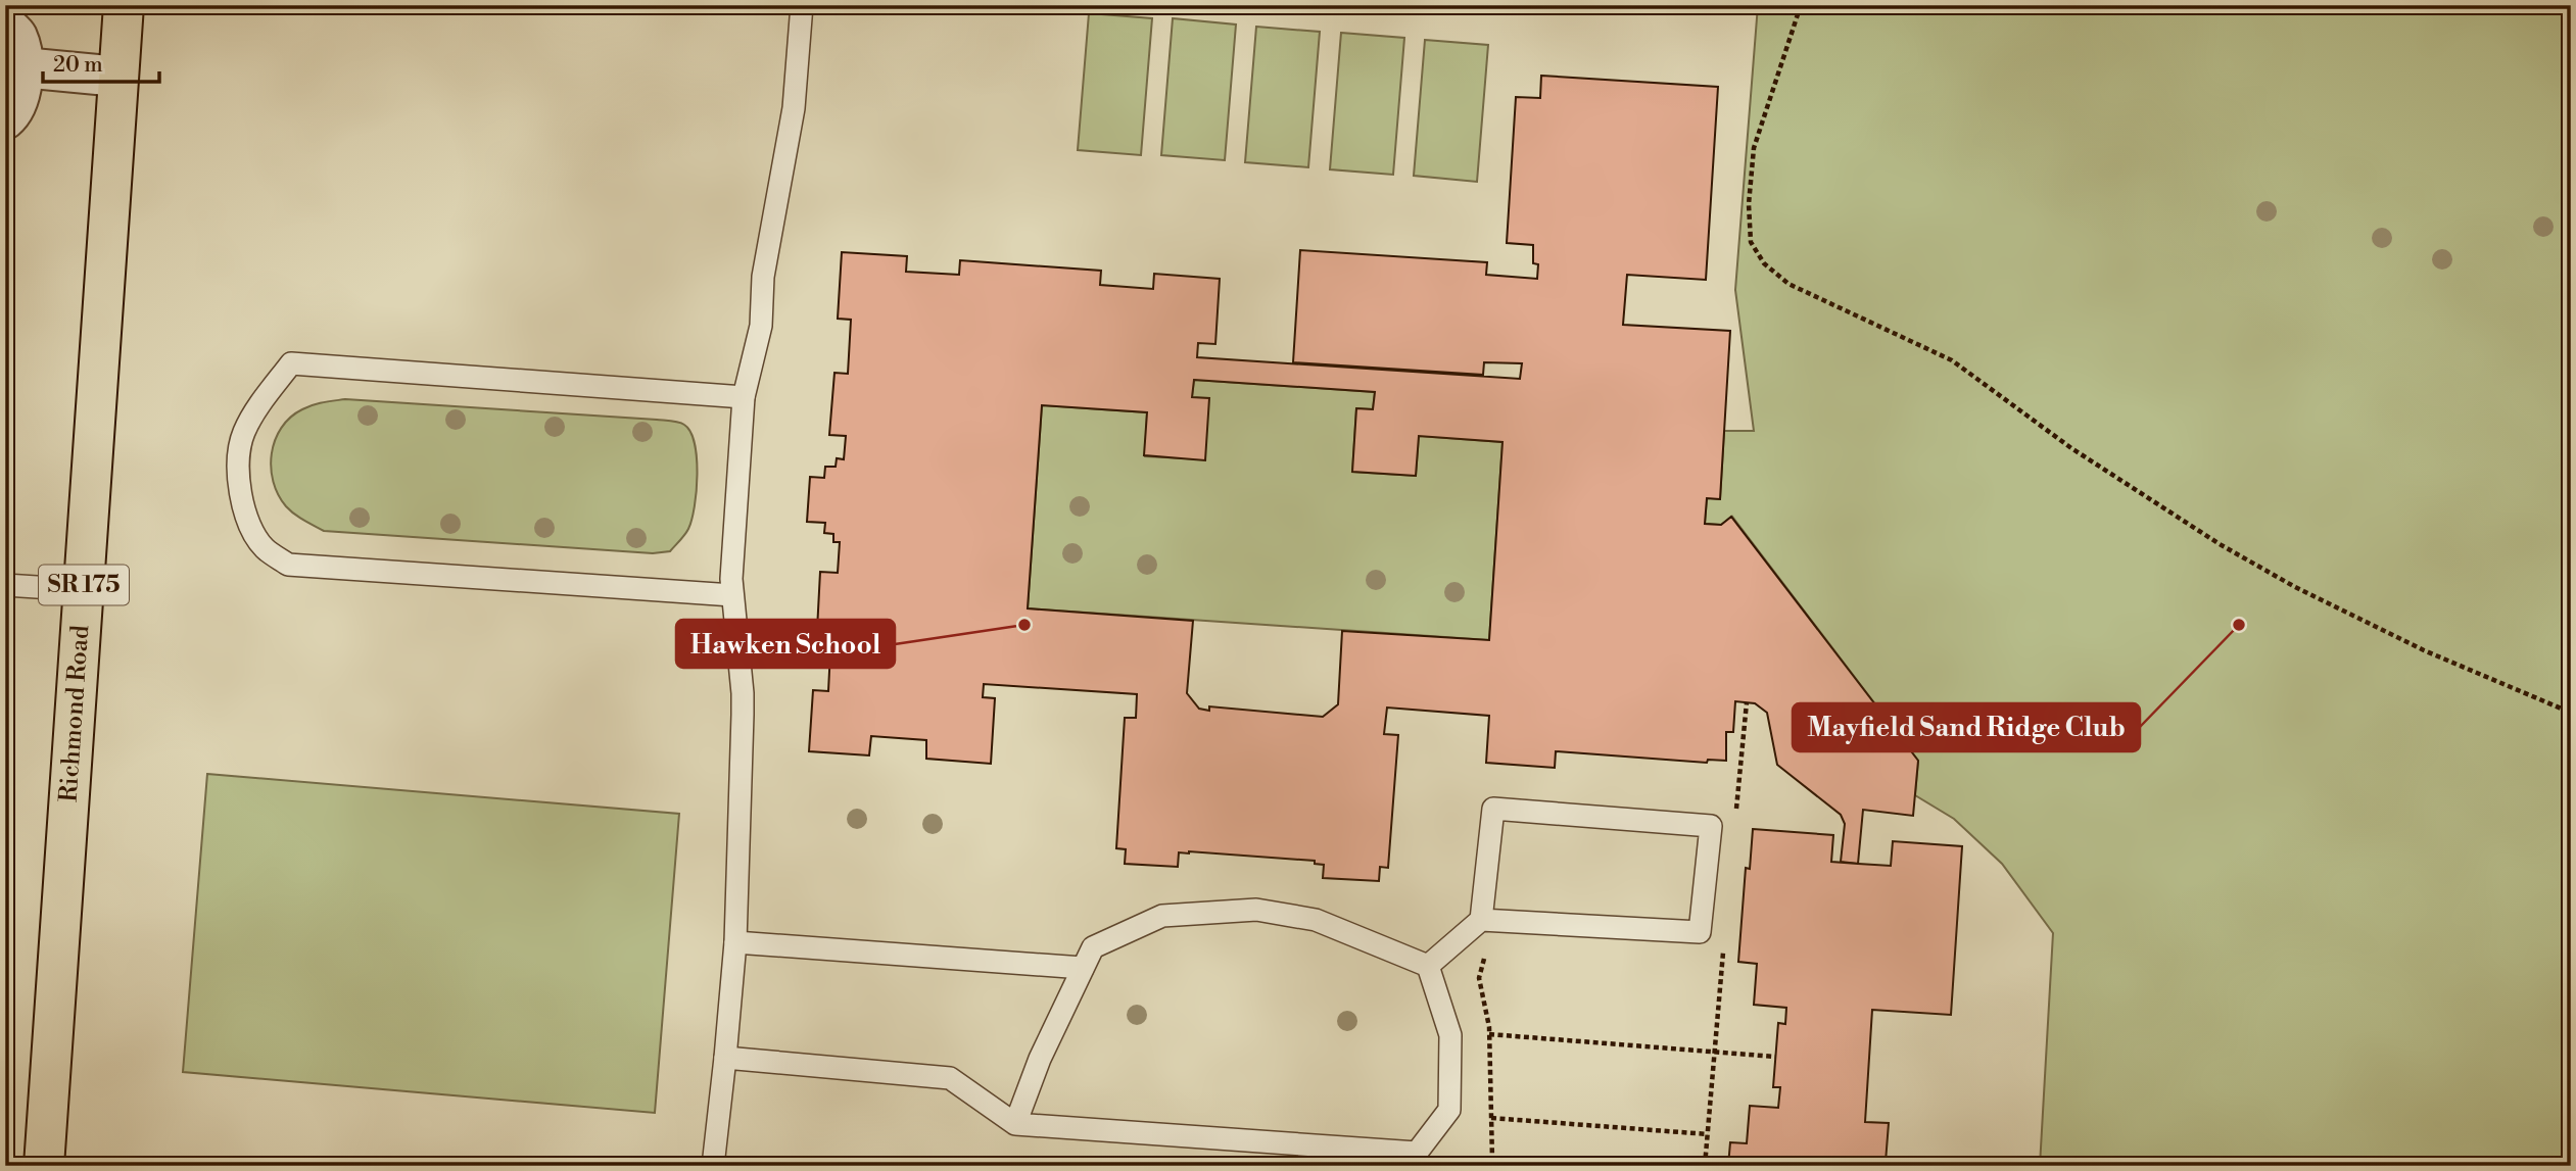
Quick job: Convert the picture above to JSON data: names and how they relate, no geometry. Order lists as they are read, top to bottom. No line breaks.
{"streets":{"main road":["SR 175","Richmond Road"]},"places":["Hawken School","Mayfield Sand Ridge Club"],"scale_bar":"20 m"}
